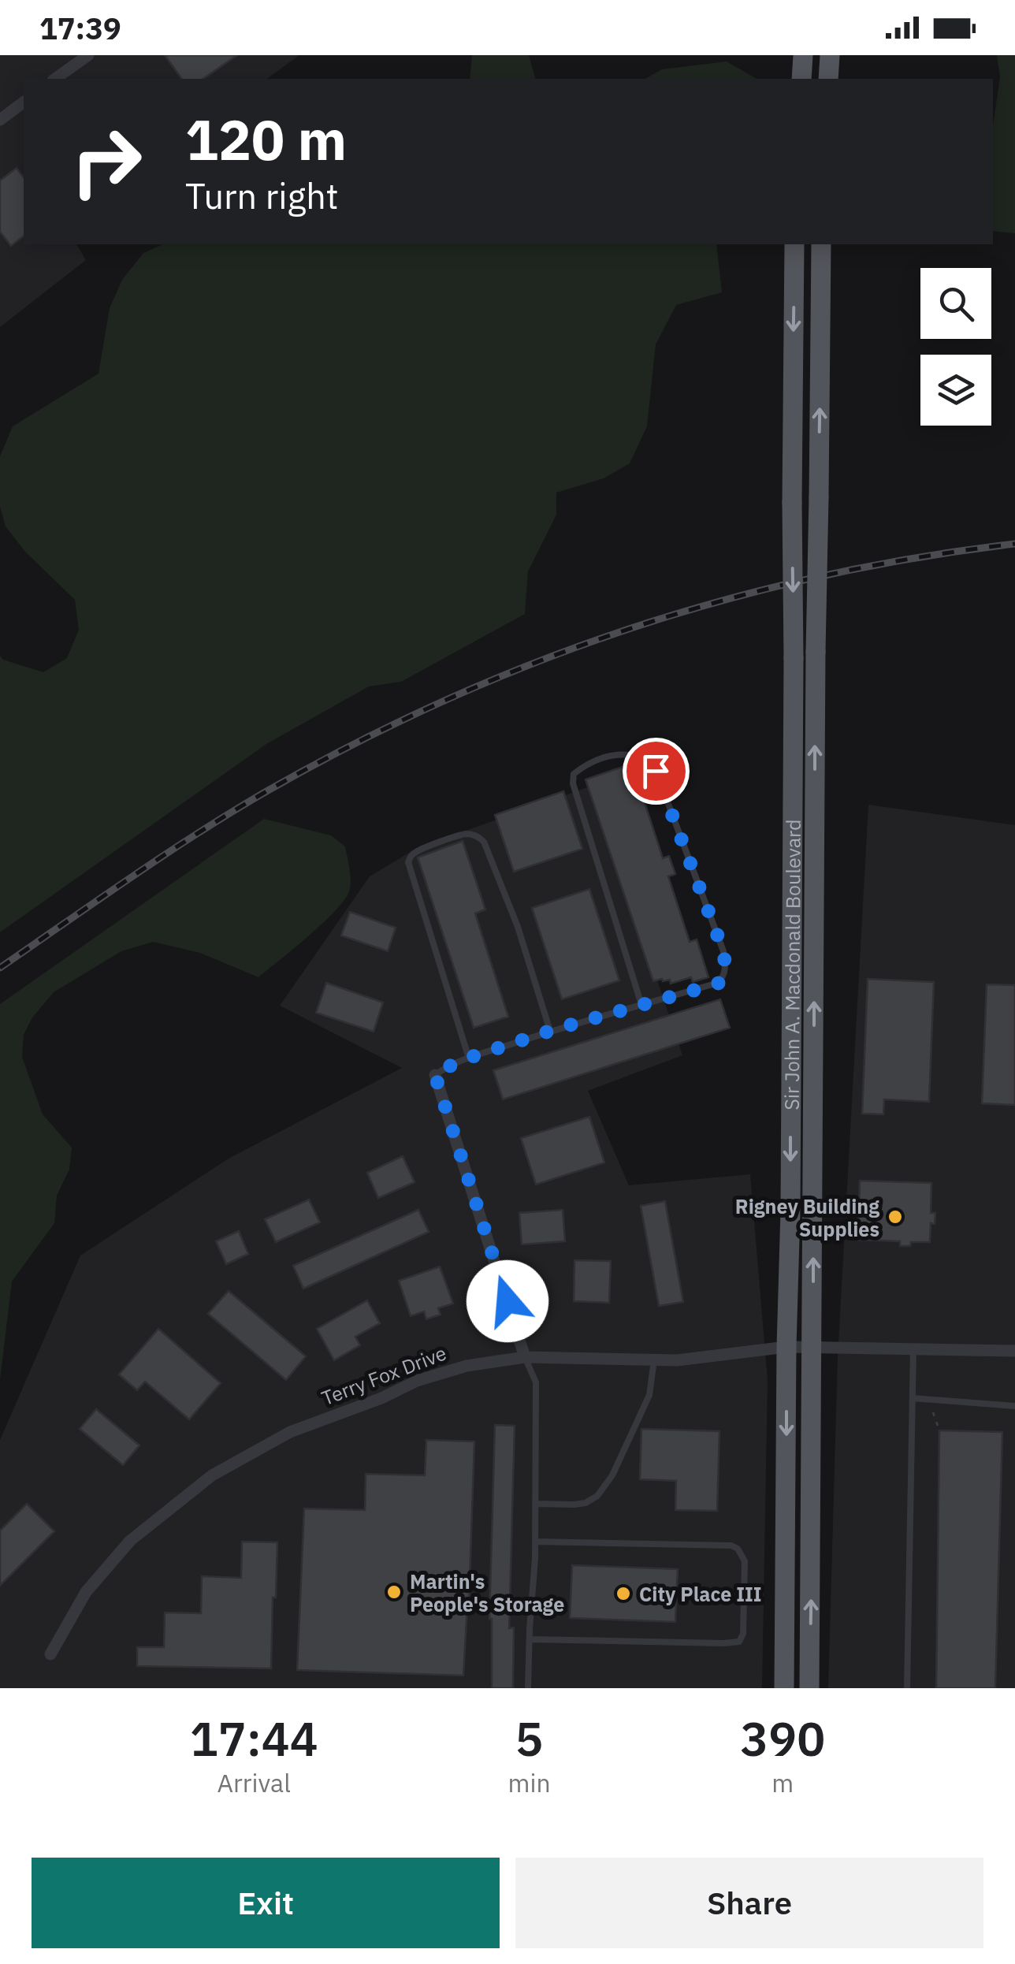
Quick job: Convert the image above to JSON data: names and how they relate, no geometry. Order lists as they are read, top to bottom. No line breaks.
{"streets":{"main road":["Sir John A. Macdonald Boulevard"],"street":["Terry Fox Drive"]},"crossings":[["Sir John A. Macdonald Boulevard","Terry Fox Drive"]],"places":["Rigney Building Supplies","Martin's People's Storage","City Place III"],"page":{"status":"17:39","turn":["120 m","Turn right"],"eta":["17:44","Arrival","5","min","390","m"],"buttons":["Exit","Share"]}}
